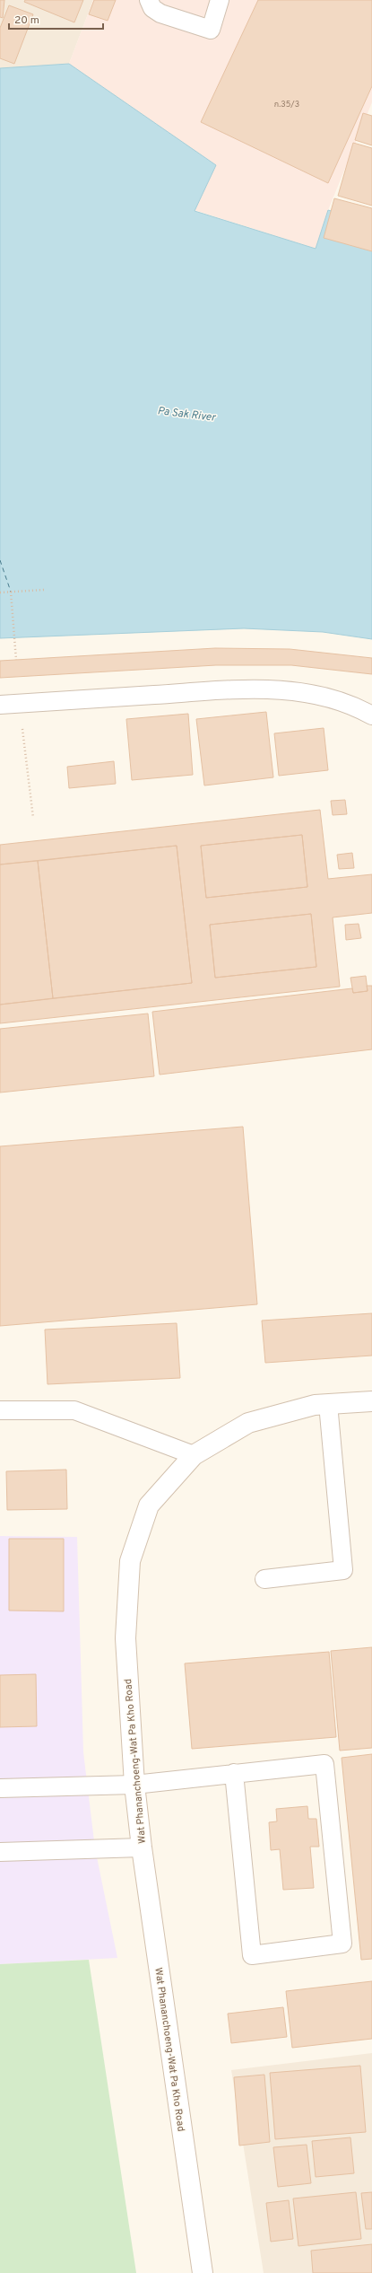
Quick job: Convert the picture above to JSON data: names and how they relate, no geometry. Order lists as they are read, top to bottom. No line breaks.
{"streets":{"main road":["Wat Phananchoeng-Wat Pa Kho Road"]},"water":["Pa Sak River"],"house_numbers":["ก.35/3"],"scale_bar":"20 m"}
